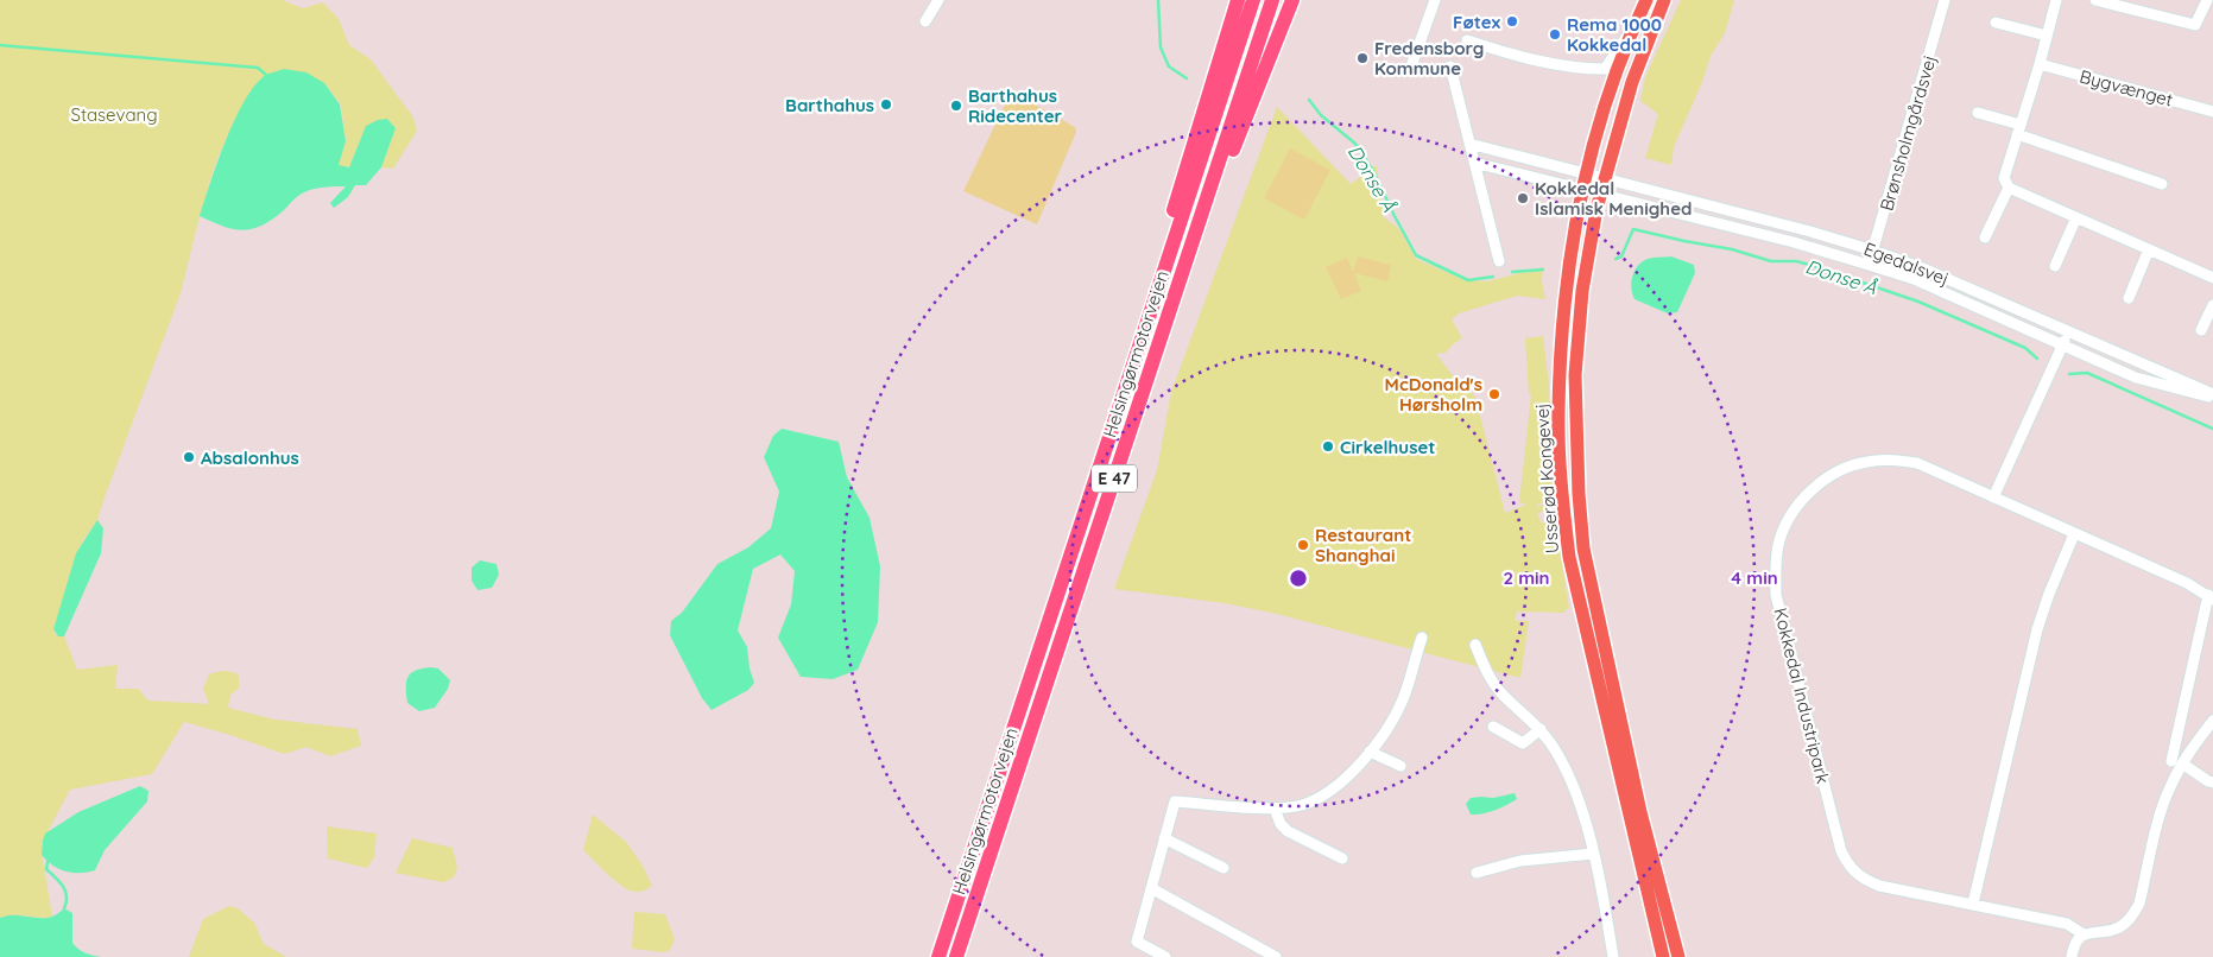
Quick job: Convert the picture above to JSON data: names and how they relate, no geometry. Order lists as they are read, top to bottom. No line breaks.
{"streets":{"highway":["Helsingørmotorvejen","E 47"],"main road":["Usserød Kongevej"],"street":["Bygvænget","Brønsholmgårdsvej","Egedalsvej","Kokkedal Industripark"]},"crossings":[["Brønsholmgårdsvej","Egedalsvej"],["Egedalsvej","Usserød Kongevej"]],"water":["Donse Å"],"parks":["Stasevang"],"places":["Føtex","Rema 1000 Kokkedal","Fredensborg Kommune","Barthahus","Barthahus Ridecenter","Kokkedal Islamisk Menighed","McDonald's Hørsholm","Cirkelhuset","Absalonhus","Restaurant Shanghai"],"rings":["2 min","4 min"]}
